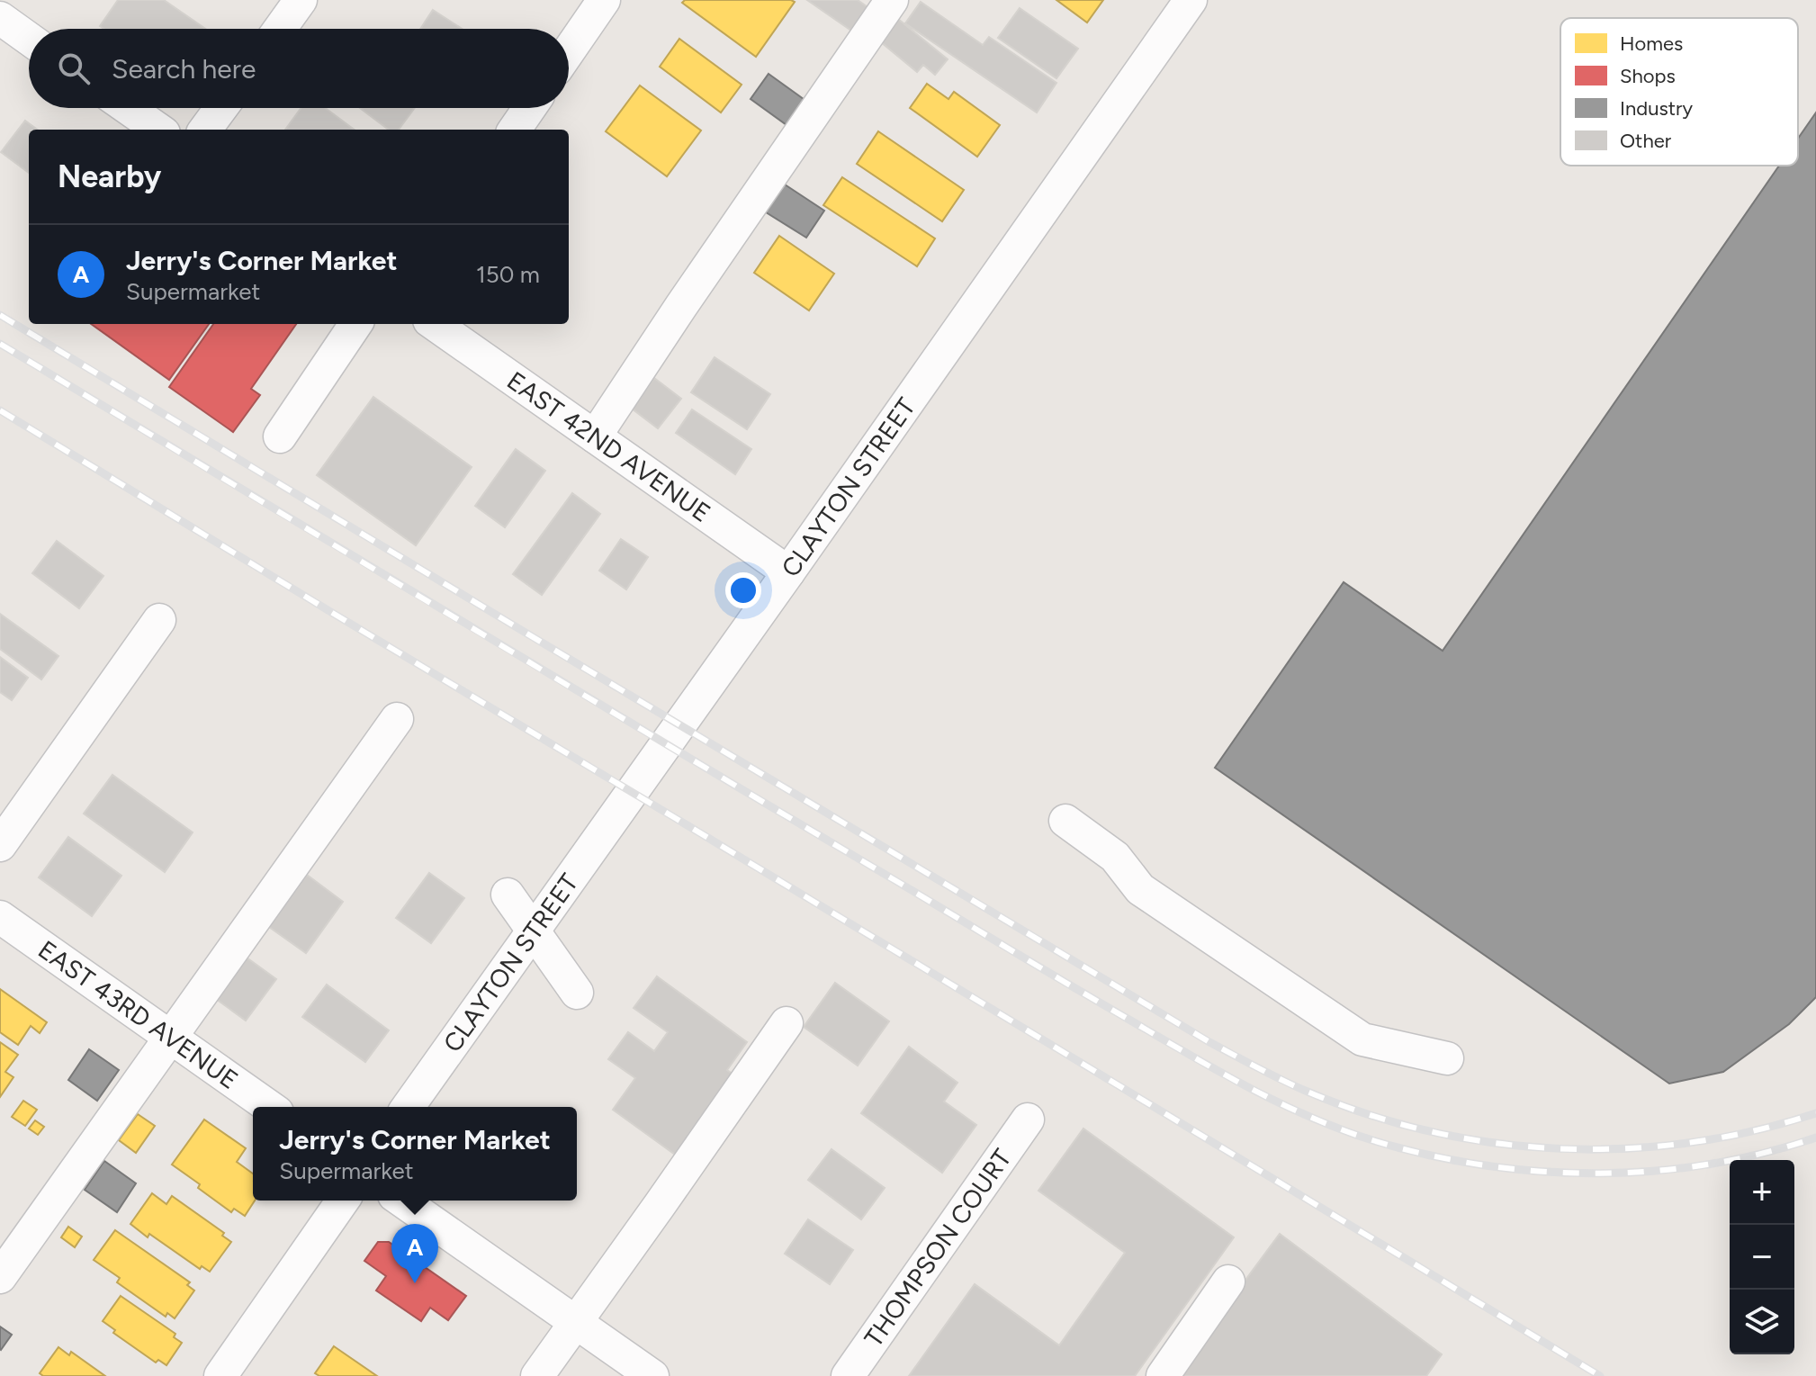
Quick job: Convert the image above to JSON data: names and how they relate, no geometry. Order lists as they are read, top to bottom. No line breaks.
{"streets":{"street":["EAST 42ND AVENUE","CLAYTON STREET","EAST 43RD AVENUE","THOMPSON COURT"]},"crossings":[["EAST 42ND AVENUE","CLAYTON STREET"]],"legend":["Homes","Shops","Industry","Other"],"page":{"search":"Search here","heading":"Nearby","list":[{"mark":"A","name":"Jerry's Corner Market","note":"Supermarket","value":"150 m"}],"popup":["Jerry's Corner Market","Supermarket"],"map_buttons":["+","−"],"pins":"A"}}
